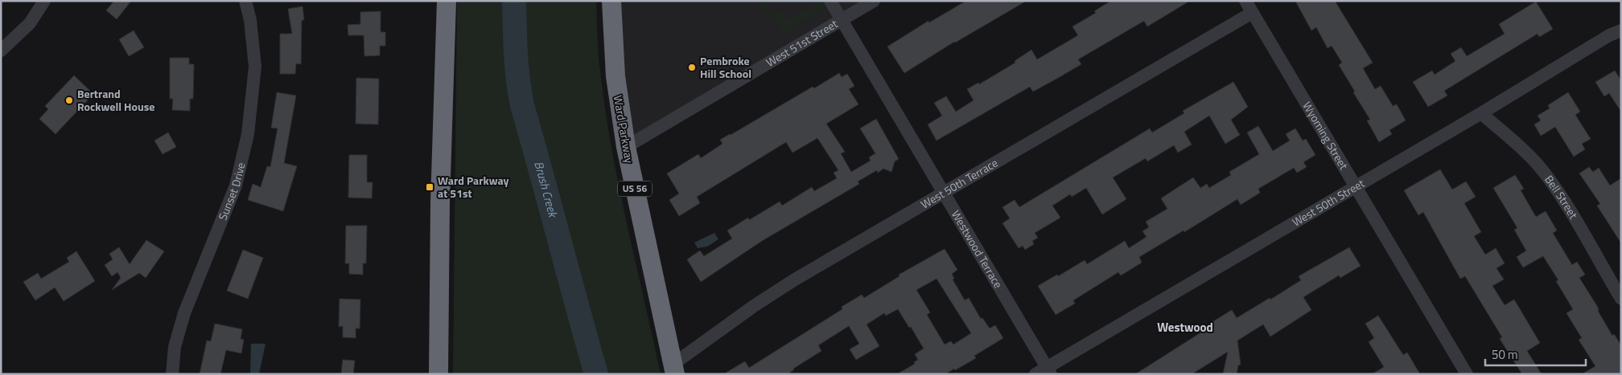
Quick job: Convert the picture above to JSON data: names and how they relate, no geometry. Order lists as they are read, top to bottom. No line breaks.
{"streets":{"highway":["Ward Parkway","US 56"],"street":["West 51st Street","Wyoming Street","West 50th Terrace","Sunset Drive","Bell Street","West 50th Street","Westwood Terrace"]},"crossings":[["West 51st Street","Ward Parkway"],["West 51st Street","Westwood Terrace"],["Ward Parkway","West 50th Terrace"],["Wyoming Street","West 50th Terrace"],["Wyoming Street","West 50th Street"],["West 50th Terrace","Westwood Terrace"],["Bell Street","West 50th Street"],["West 50th Street","Westwood Terrace"]],"districts":["Westwood"],"water":["Brush Creek"],"places":{"other":["Pembroke Hill School","Bertrand Rockwell House"],"transit":["Ward Parkway at 51st"]},"scale_bar":"50 m"}
